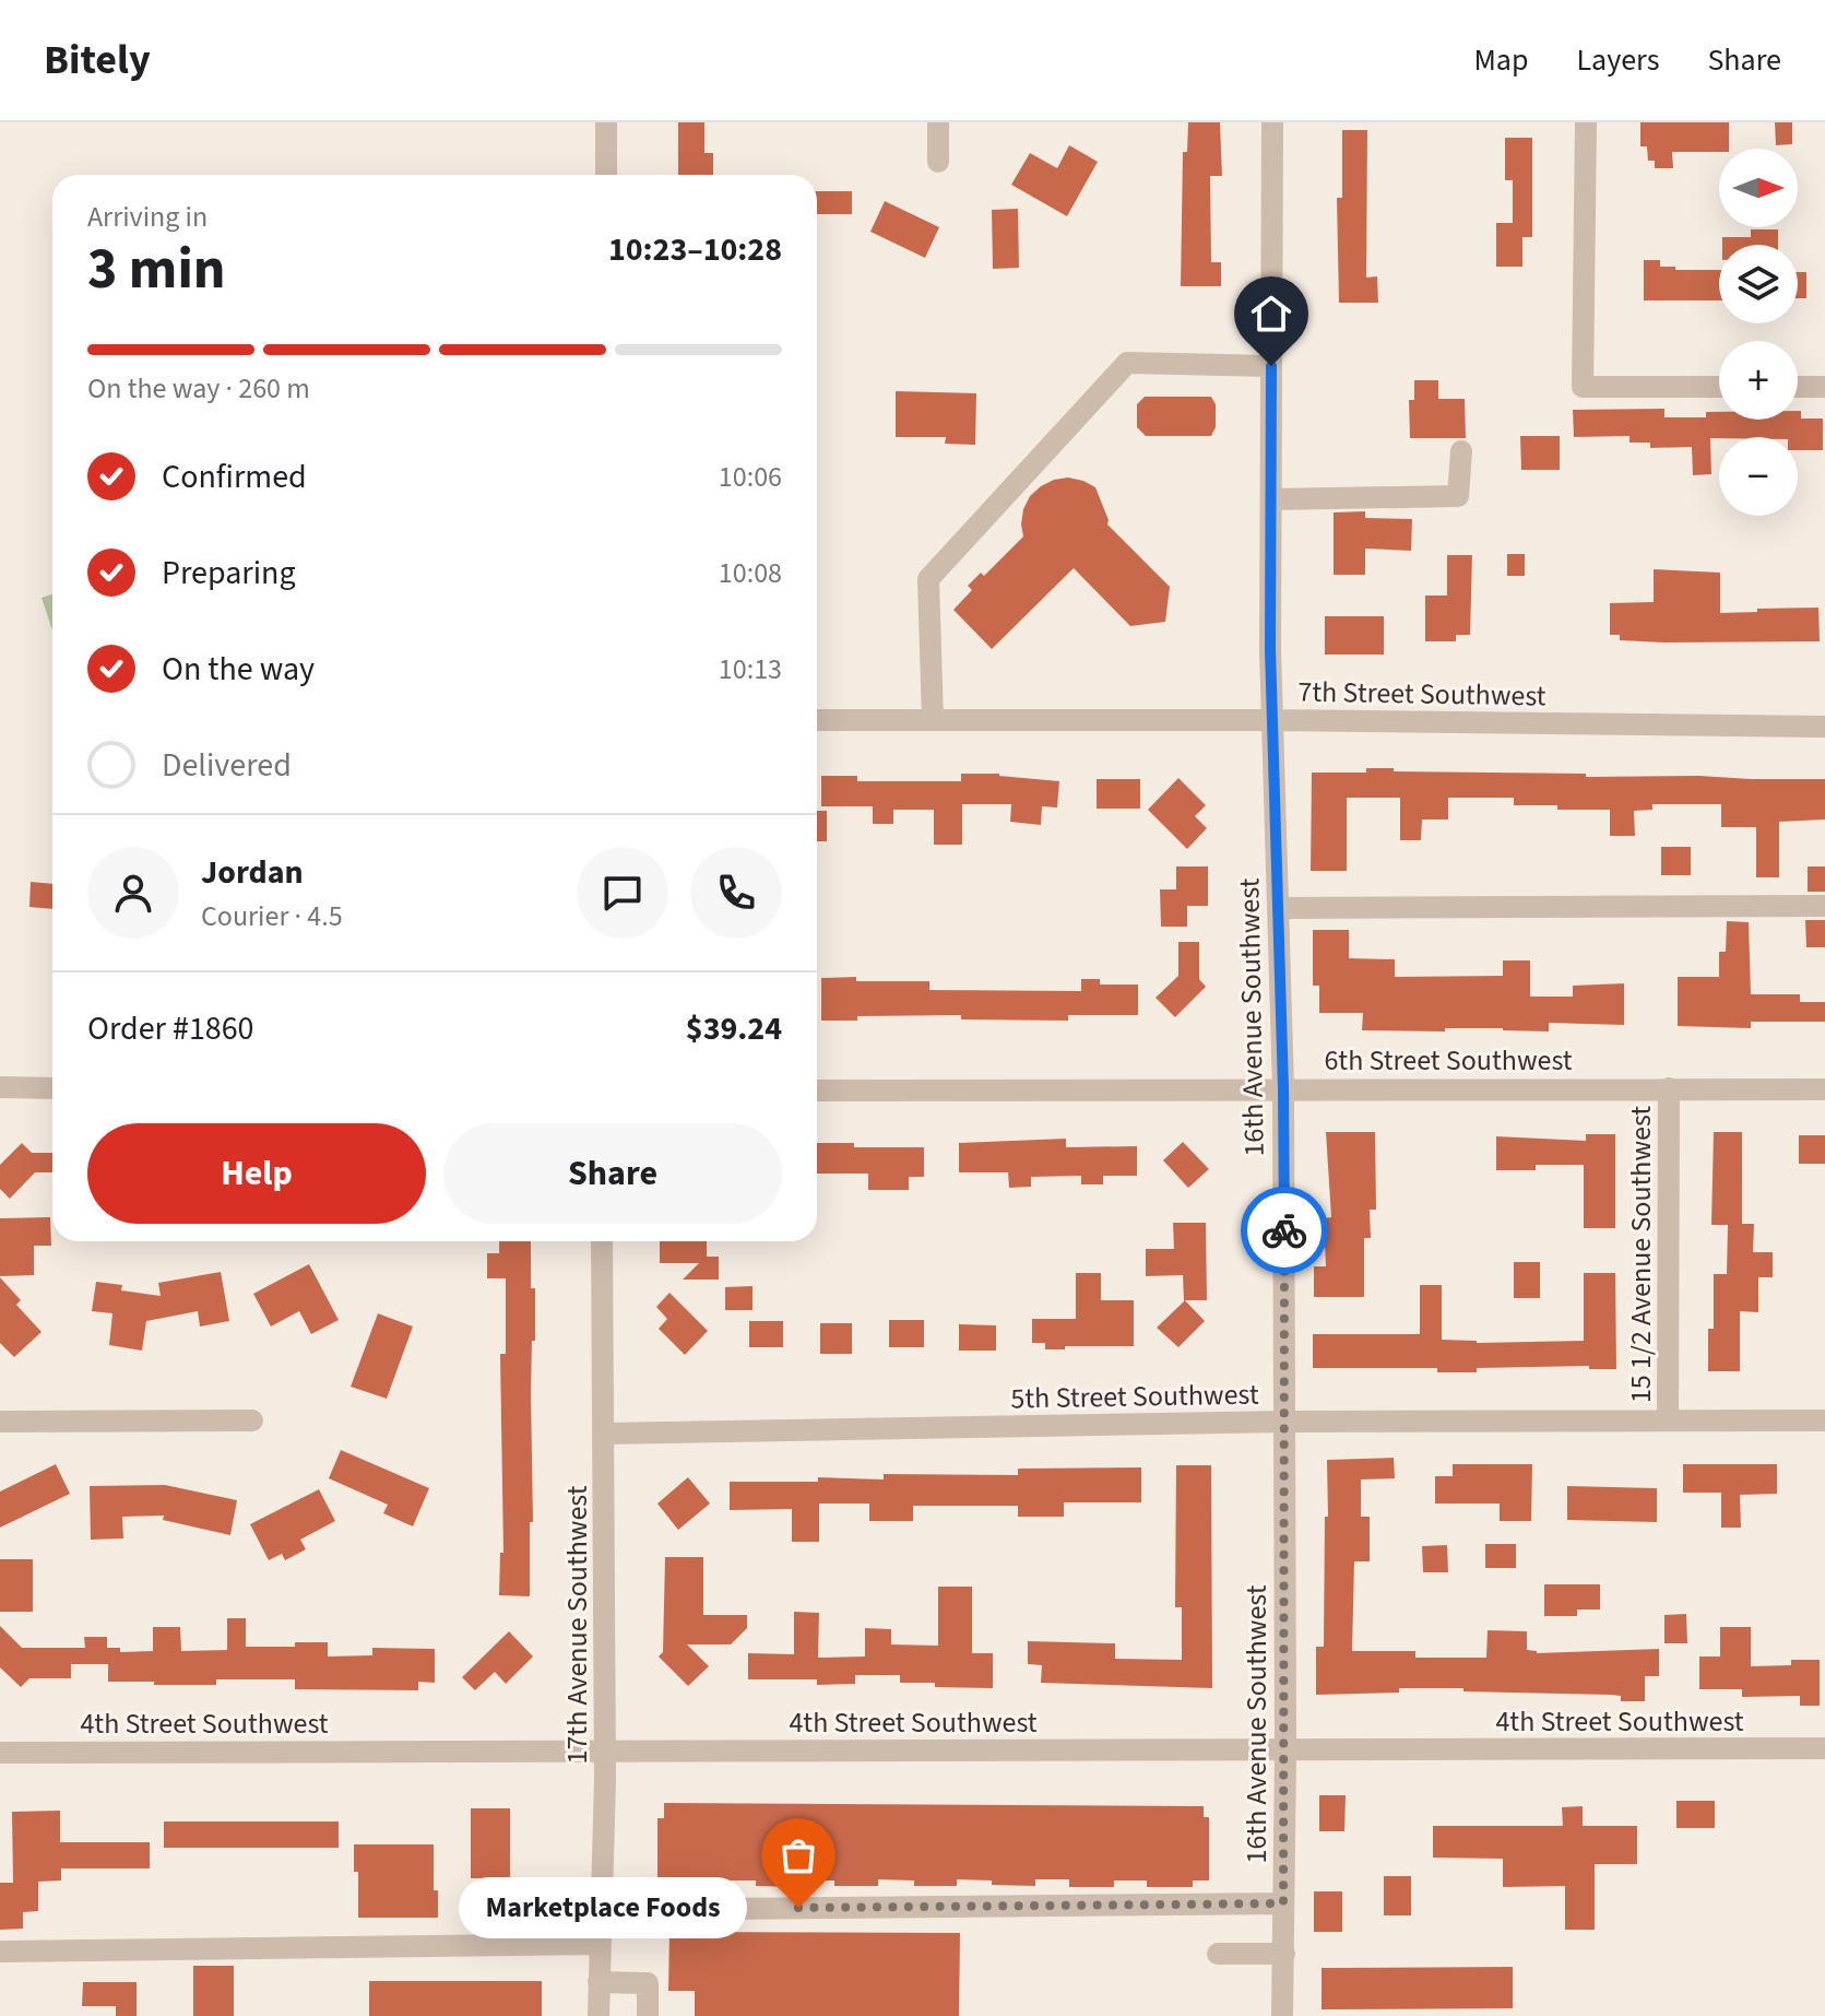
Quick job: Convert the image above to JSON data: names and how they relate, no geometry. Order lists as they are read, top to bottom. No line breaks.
{"streets":{"street":["7th Street Southwest","16th Avenue Southwest","6th Street Southwest","15 1/2 Avenue Southwest","5th Street Southwest","17th Avenue Southwest","4th Street Southwest"]},"crossings":[["7th Street Southwest","16th Avenue Southwest"],["16th Avenue Southwest","6th Street Southwest"],["16th Avenue Southwest","5th Street Southwest"],["16th Avenue Southwest","4th Street Southwest"],["6th Street Southwest","15 1/2 Avenue Southwest"],["15 1/2 Avenue Southwest","5th Street Southwest"],["5th Street Southwest","17th Avenue Southwest"],["17th Avenue Southwest","4th Street Southwest"]],"places":["Marketplace Foods"],"north":"right","page":{"header":"Bitely","nav":["Map","Layers","Share"],"map_buttons":["+","−"],"heading":["3 min","Arriving in","10:23–10:28"],"panel":["Jordan","Courier · 4.5","Order #1860","$39.24"],"bar":"On the way · 260 m","list":[["Confirmed","10:06"],["Preparing","10:08"],["On the way","10:13"],"Delivered"],"buttons":["Help","Share"],"bubble":"Marketplace Foods"}}
